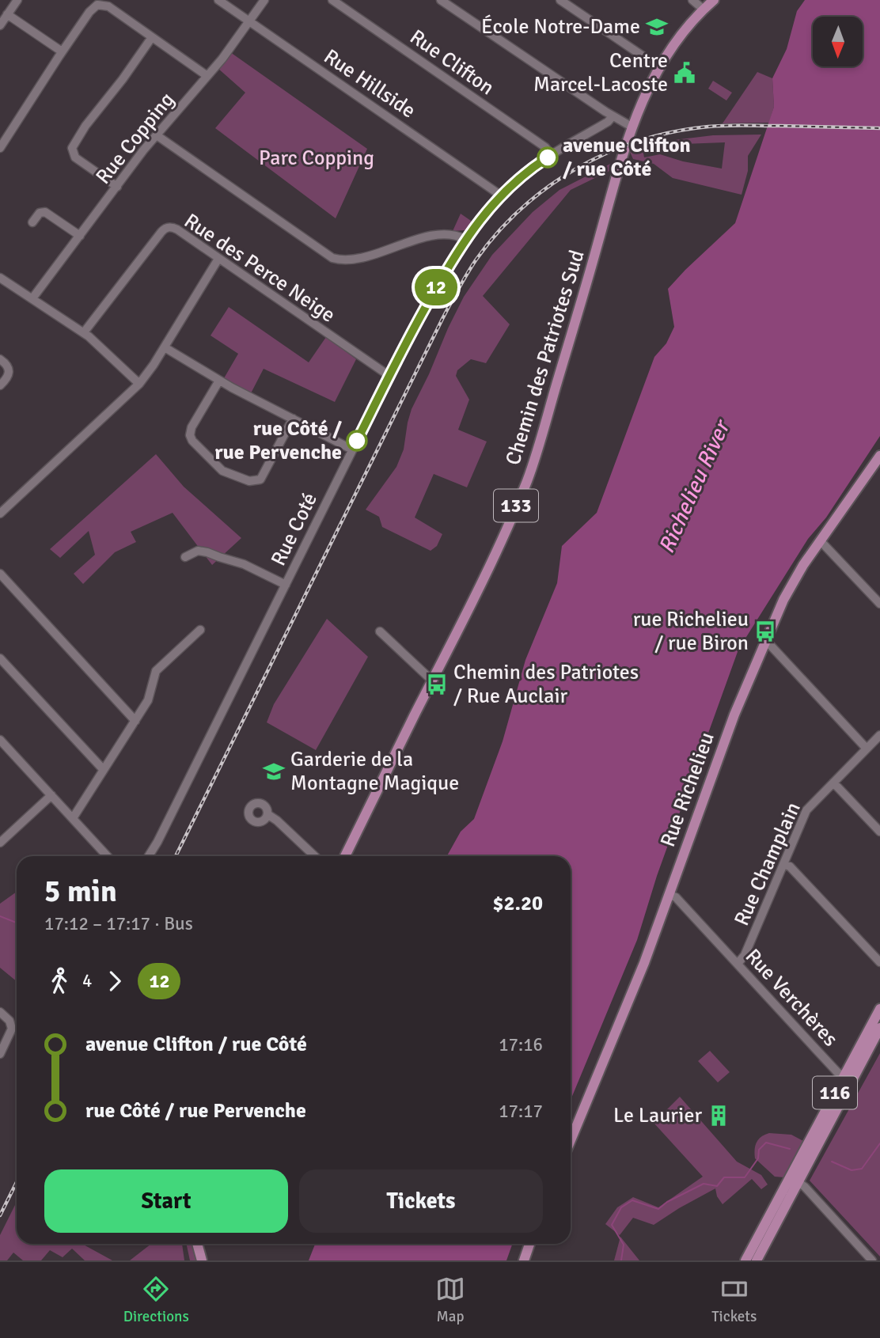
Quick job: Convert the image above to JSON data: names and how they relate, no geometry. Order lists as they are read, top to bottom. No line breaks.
{"streets":{"main road":["Chemin des Patriotes Sud","133","Rue Richelieu","116"],"street":["Rue Clifton","Rue Hillside","Rue Copping","Rue des Perce Neige","Rue Coté","Rue Champlain","Rue Verchères"]},"crossings":[["Rue Clifton","Rue Coté"],["Rue Hillside","Rue Copping"],["Rue Hillside","Rue Coté"],["Rue des Perce Neige","Rue Coté"],["Chemin des Patriotes Sud","133"],["Rue Richelieu","Rue Verchères"],["Rue Champlain","Rue Verchères"],["Rue Verchères","116"]],"water":["Richelieu River"],"parks":["Parc Copping"],"places":{"school or university":["École Notre-Dame","Garderie de la Montagne Magique"],"public building":["Centre Marcel-Lacoste"],"other":["avenue Clifton / rue Côté","rue Côté / rue Pervenche"],"bus stop":["rue Richelieu / rue Biron","Chemin des Patriotes / Rue Auclair"],"building":["Le Laurier"]},"lines":["bus line 12"],"north":"bottom","page":{"on_map":"12","heading":["5 min","17:12 – 17:17 · Bus","$2.20"],"legs":["4","12"],"list":[{"name":"avenue Clifton / rue Côté","value":"17:16"},{"name":"rue Côté / rue Pervenche","value":"17:17"}],"buttons":["Start","Tickets"],"tabs":["Directions","Map","Tickets"]}}
